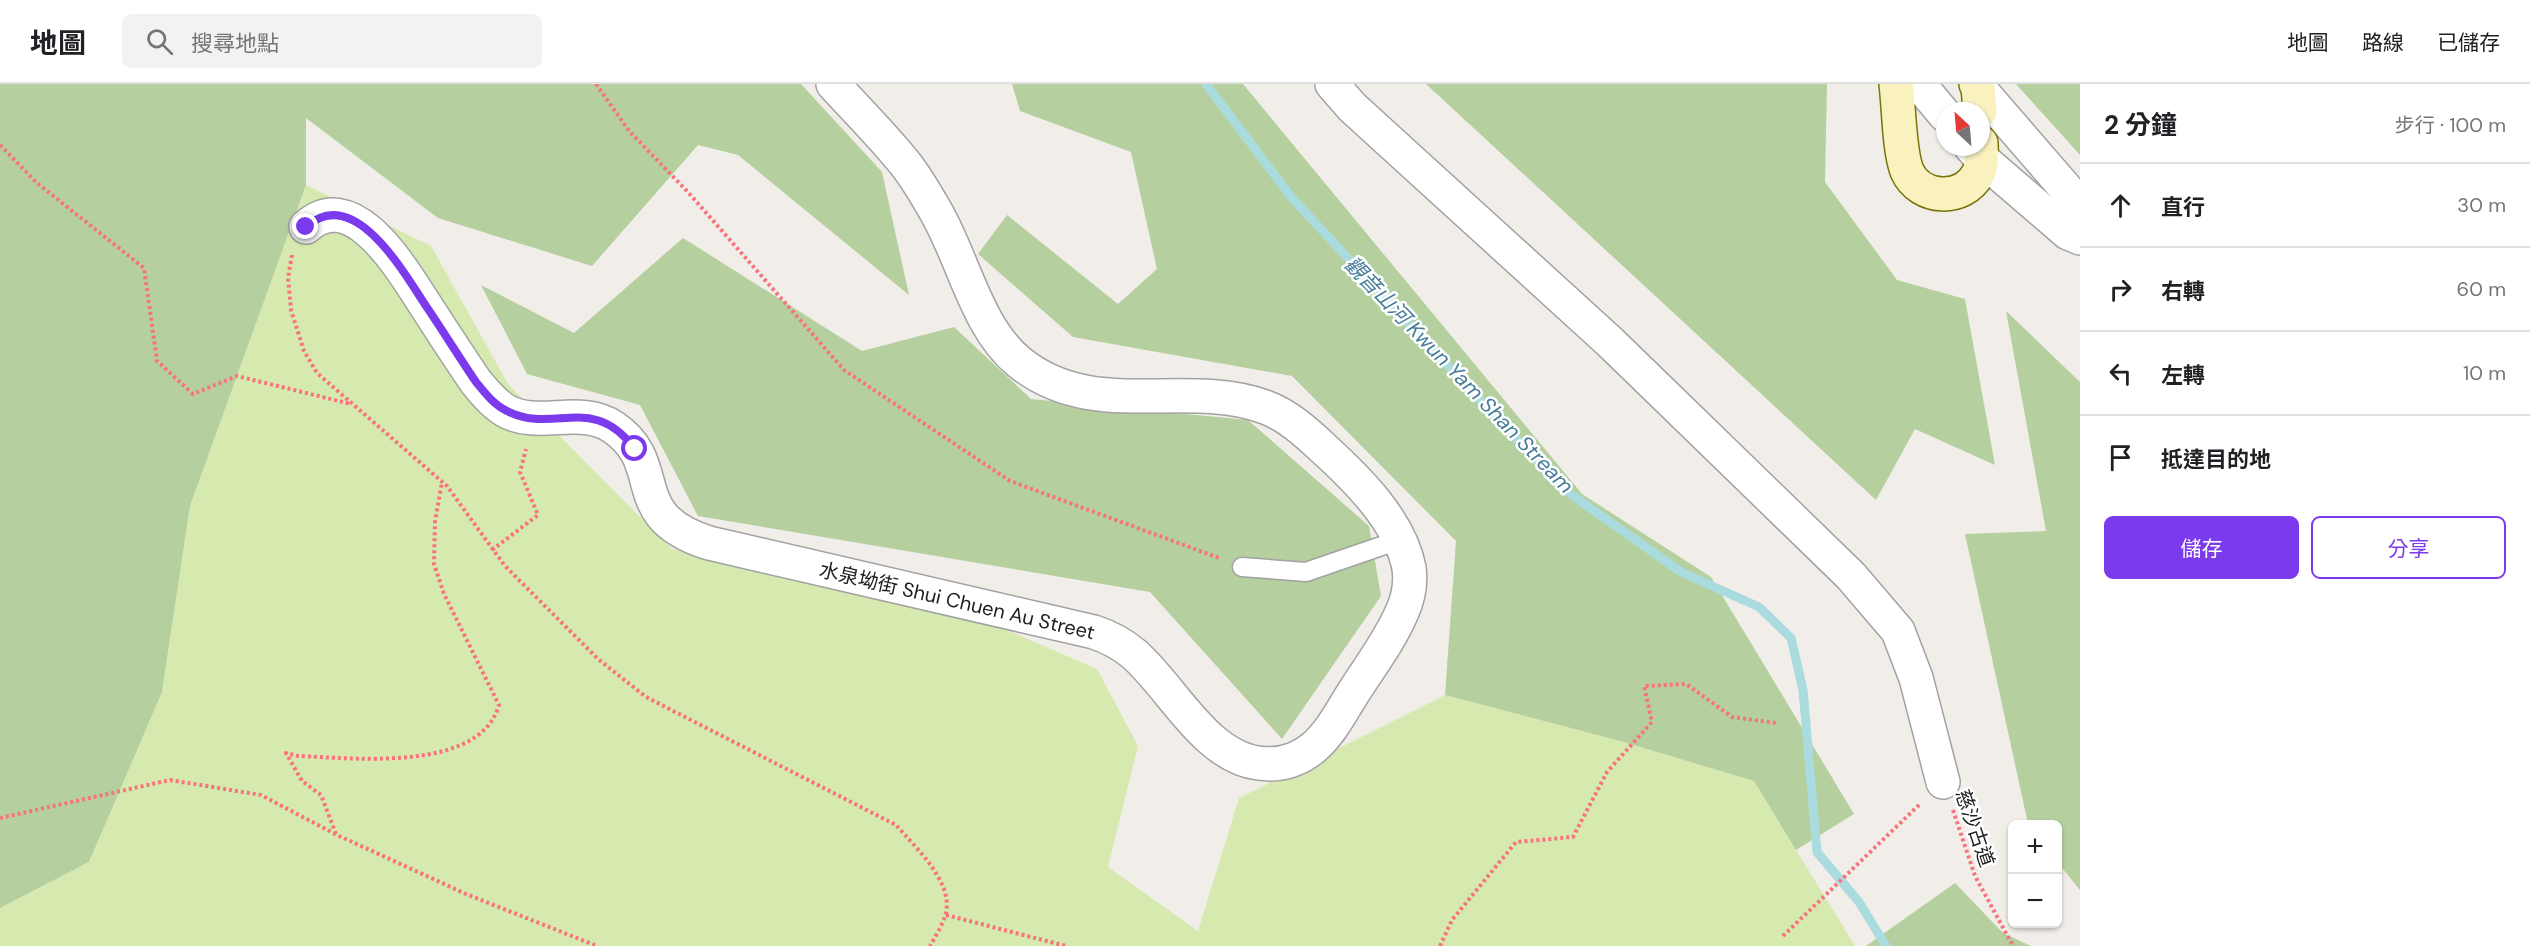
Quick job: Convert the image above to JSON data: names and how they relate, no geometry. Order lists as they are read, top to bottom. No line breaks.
{"streets":{"street":["水泉坳街 Shui Chuen Au Street"],"path":["慈沙古道"]},"water":["觀音山河 Kwun Yam Shan Stream"],"north":"top left","page":{"header":"地圖","search":"搜尋地點","nav":["地圖","路線","已儲存"],"heading":["2 分鐘","步行 · 100 m"],"list":[["直行","30 m"],["右轉","60 m"],["左轉","10 m"],"抵達目的地"],"buttons":["儲存","分享"],"map_buttons":["+","−"]}}
